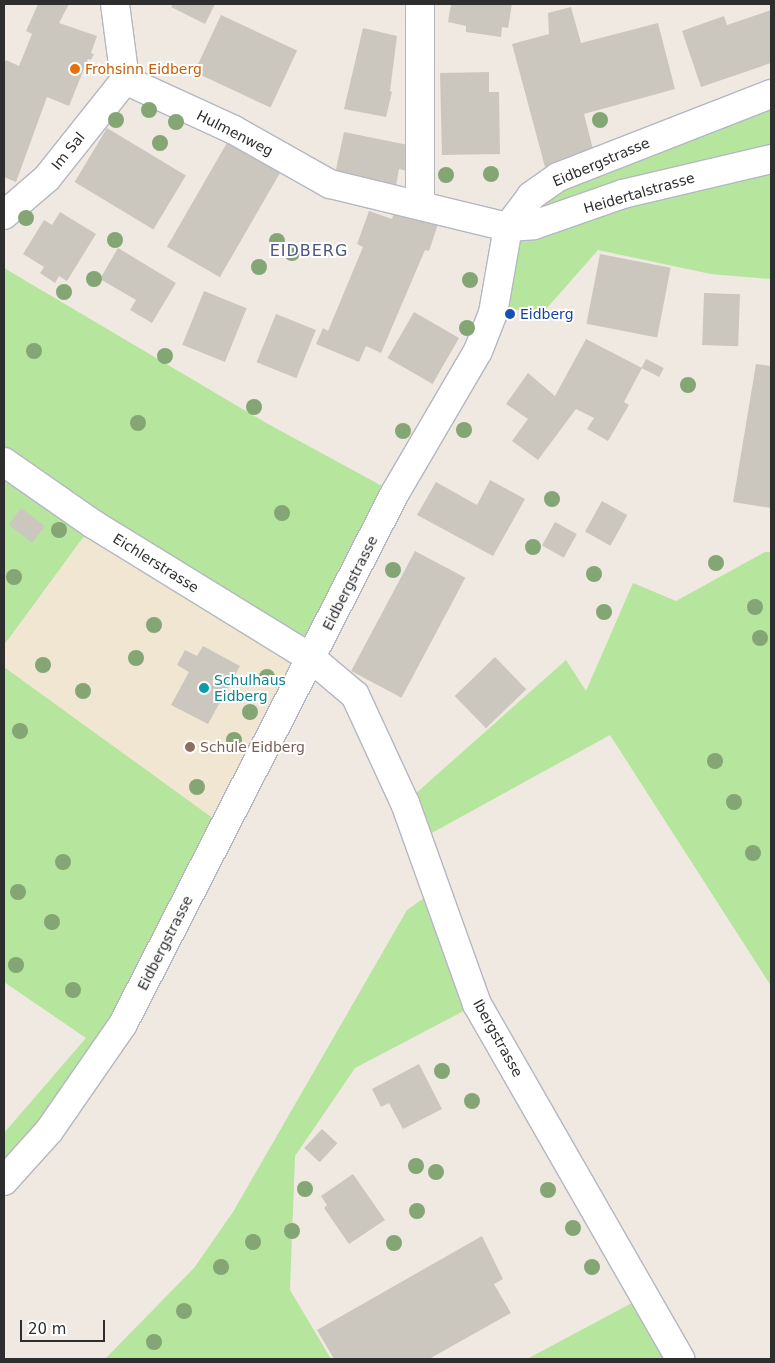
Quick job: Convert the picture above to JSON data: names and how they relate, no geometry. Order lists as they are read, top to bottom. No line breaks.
{"streets":{"street":["Hulmenweg","Im Sal","Eidbergstrasse","Heidertalstrasse","Eichlerstrasse","Ibergstrasse"]},"crossings":[["Hulmenweg","Im Sal"],["Hulmenweg","Eidbergstrasse"],["Hulmenweg","Heidertalstrasse"],["Eidbergstrasse","Heidertalstrasse"],["Eidbergstrasse","Eichlerstrasse"],["Eidbergstrasse","Ibergstrasse"],["Eichlerstrasse","Ibergstrasse"]],"districts":["EIDBERG"],"places":["Frohsinn Eidberg","Eidberg","Schulhaus Eidberg","Schule Eidberg"],"scale_bar":"20 m"}
